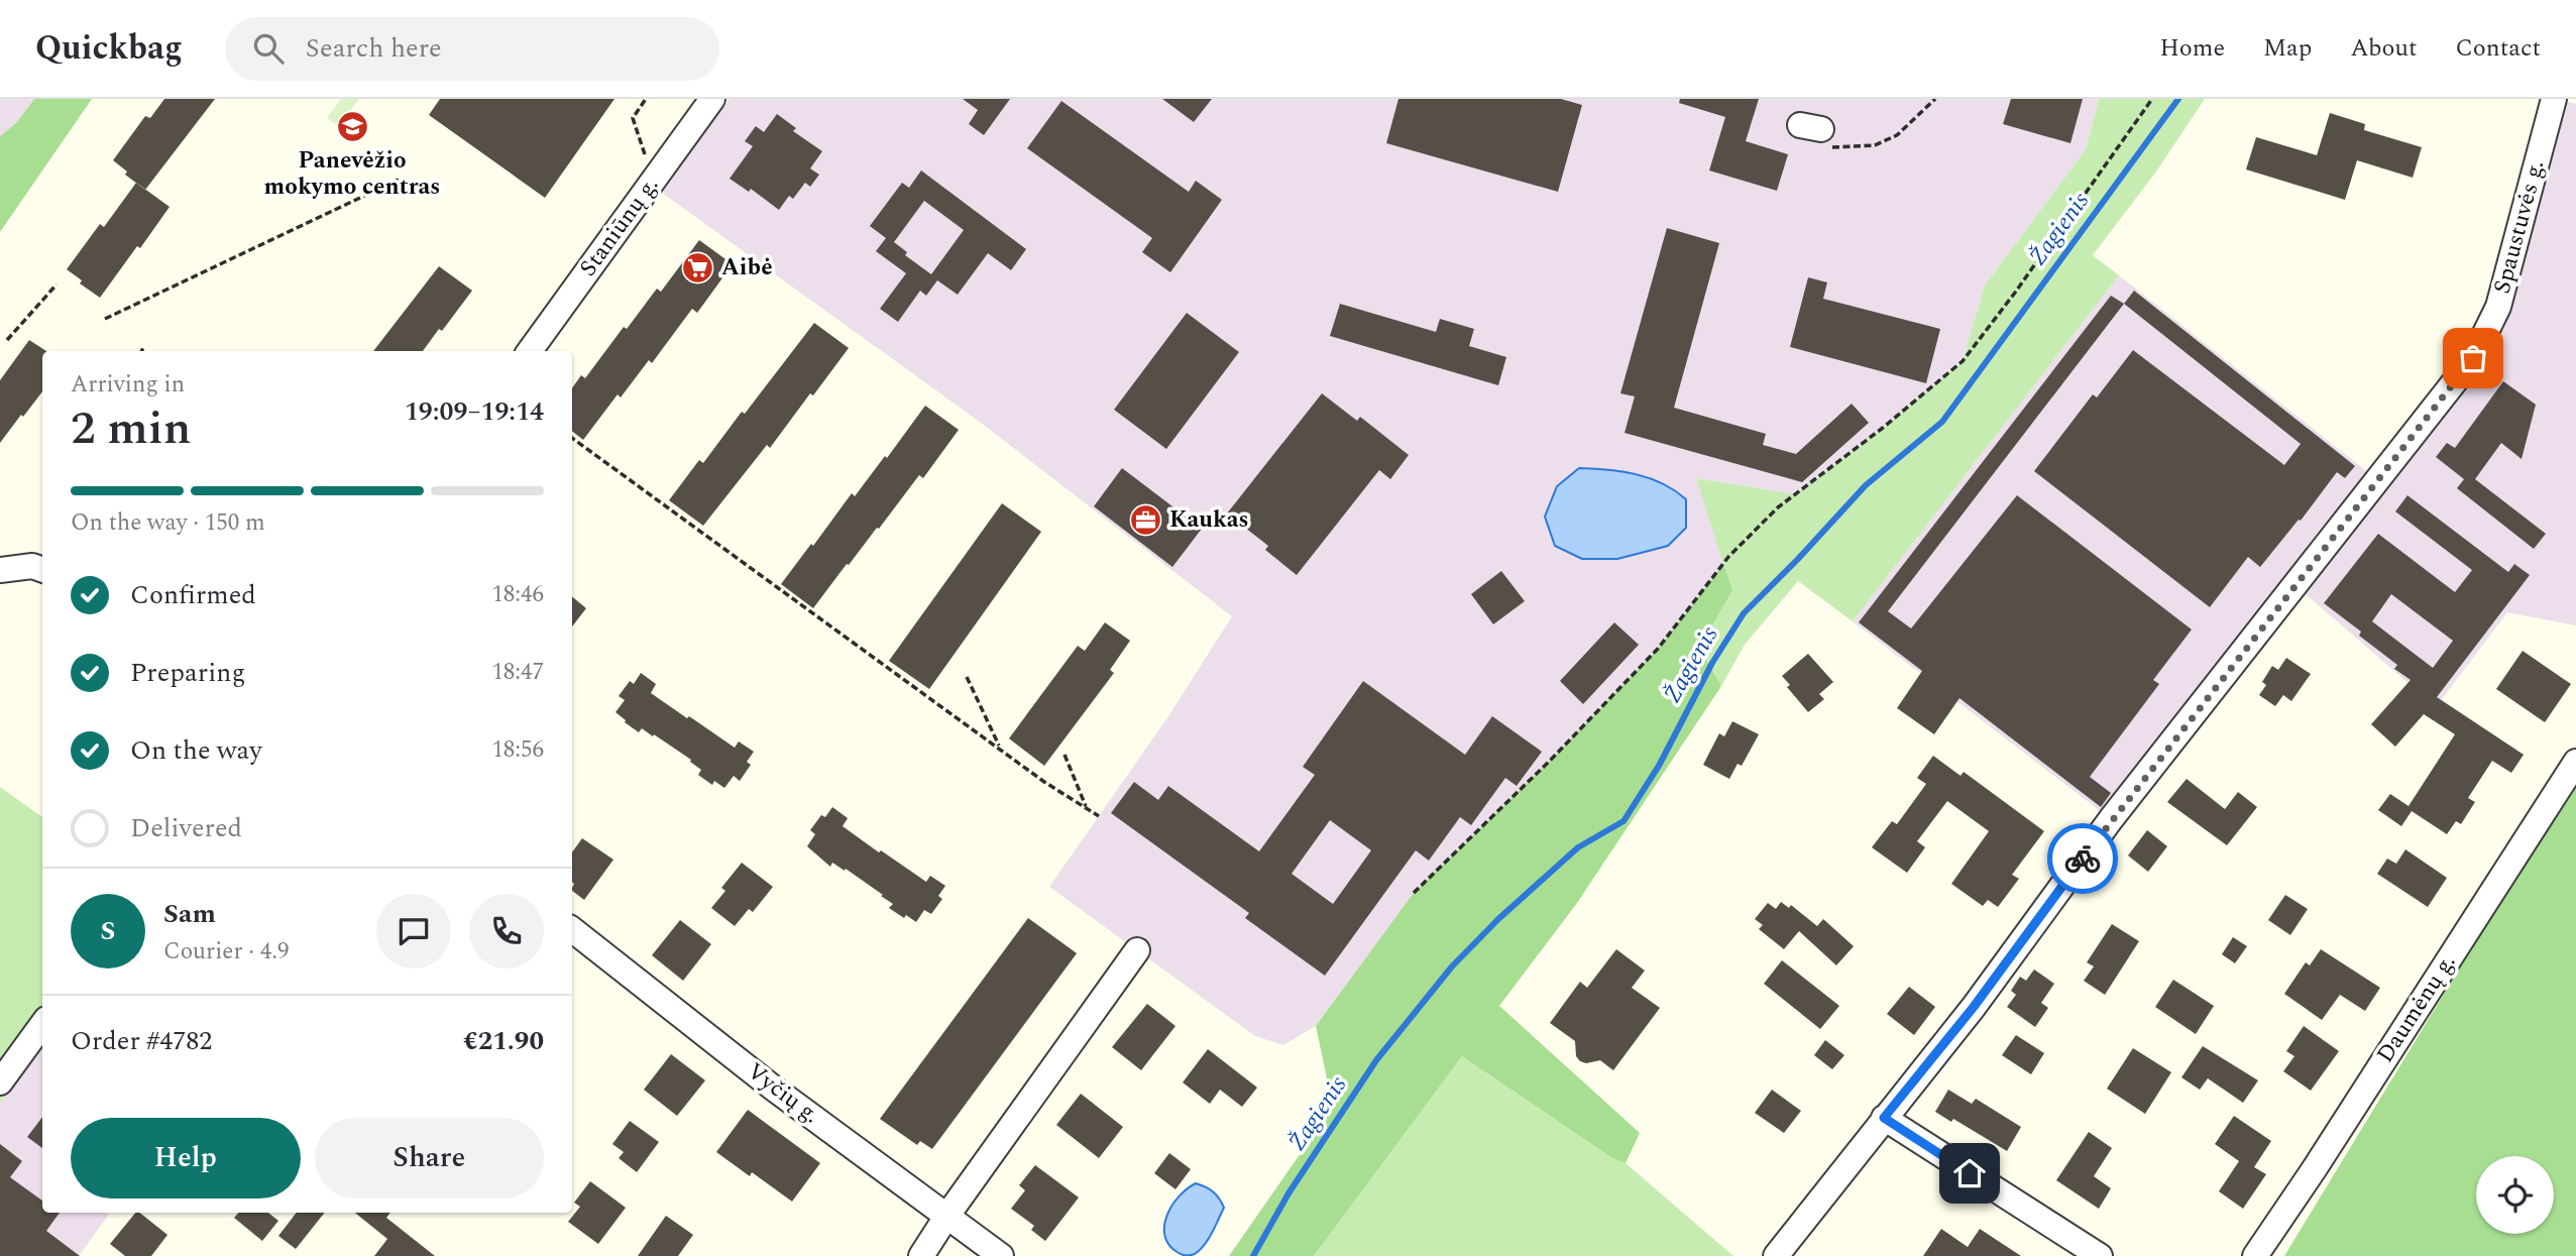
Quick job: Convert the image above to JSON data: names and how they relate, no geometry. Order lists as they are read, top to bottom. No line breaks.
{"streets":{"street":["Staniūnų g.","Spaustuvės g.","Daumėnų g.","Vyčių g."]},"water":["Žagienis"],"places":{"school or university":["Panevėžio mokymo centras"],"supermarket":["Aibė"],"office":["Kaukas"]},"page":{"header":"Quickbag","search":"Search here","nav":["Home","Map","About","Contact"],"heading":["2 min","Arriving in","19:09–19:14"],"panel":["Sam","Courier · 4.9","Order #4782","€21.90"],"bar":"On the way · 150 m","list":[["Confirmed","18:46"],["Preparing","18:47"],["On the way","18:56"],"Delivered"],"round":"S","buttons":["Help","Share"]}}
